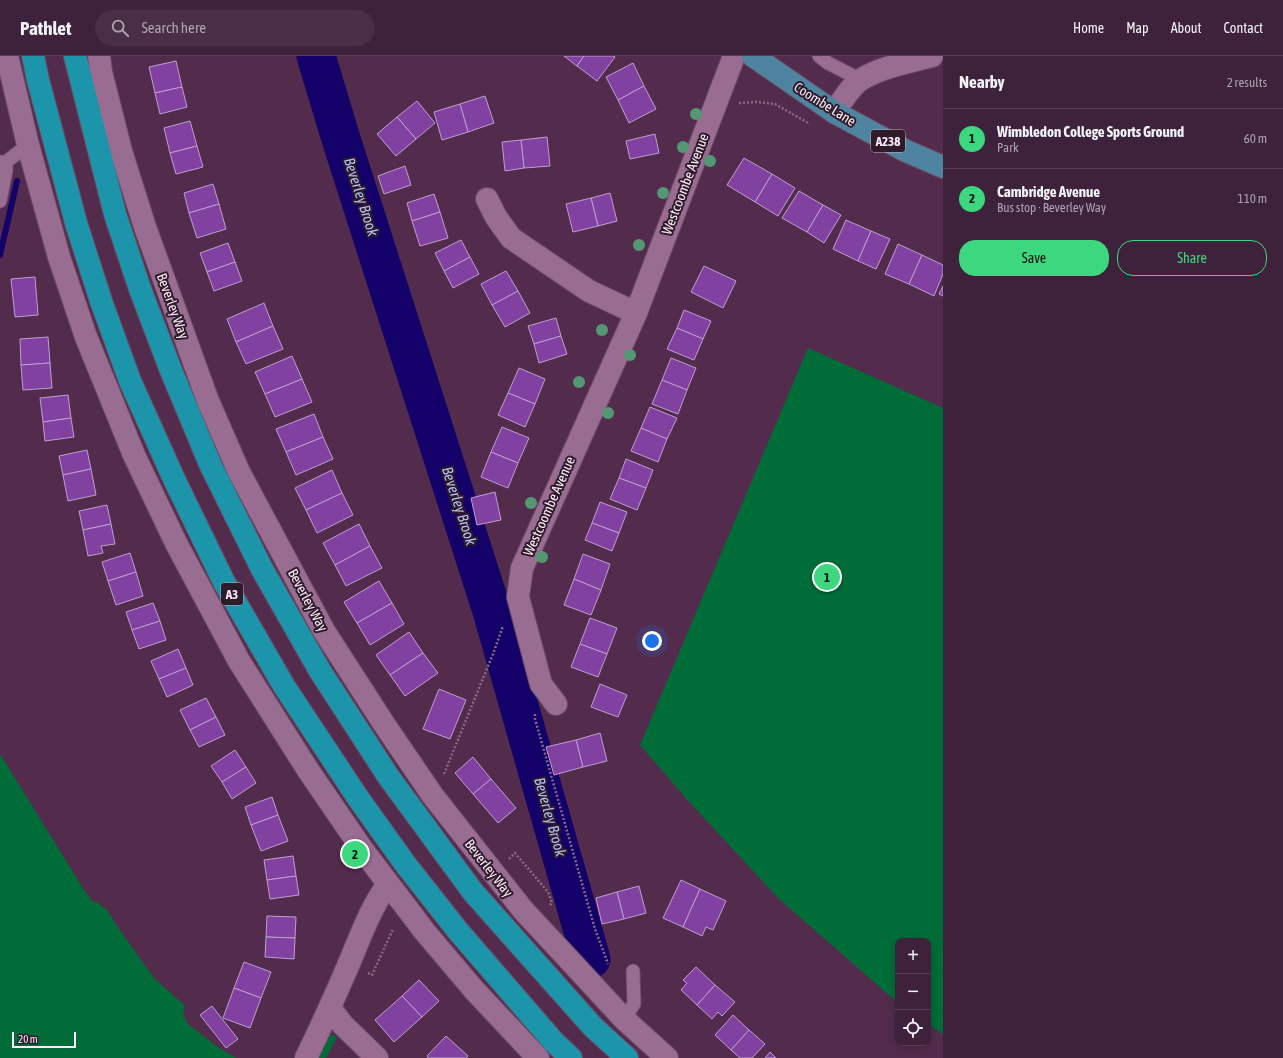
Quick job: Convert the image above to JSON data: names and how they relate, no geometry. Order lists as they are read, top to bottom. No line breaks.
{"streets":{"highway":["Beverley Way","A3"],"main road":["Coombe Lane","A238"],"street":["Westcoombe Avenue"]},"water":["Beverley Brook"],"scale_bar":"20 m","page":{"header":"Pathlet","search":"Search here","nav":["Home","Map","About","Contact"],"heading":["Nearby","2 results"],"list":[{"mark":"1","name":"Wimbledon College Sports Ground","note":"Park","value":"60 m"},{"mark":"2","name":"Cambridge Avenue","note":"Bus stop · Beverley Way","value":"110 m"}],"buttons":["Save","Share"],"pins":["1","2"],"map_buttons":["+","−"],"scale":"20 m"}}
